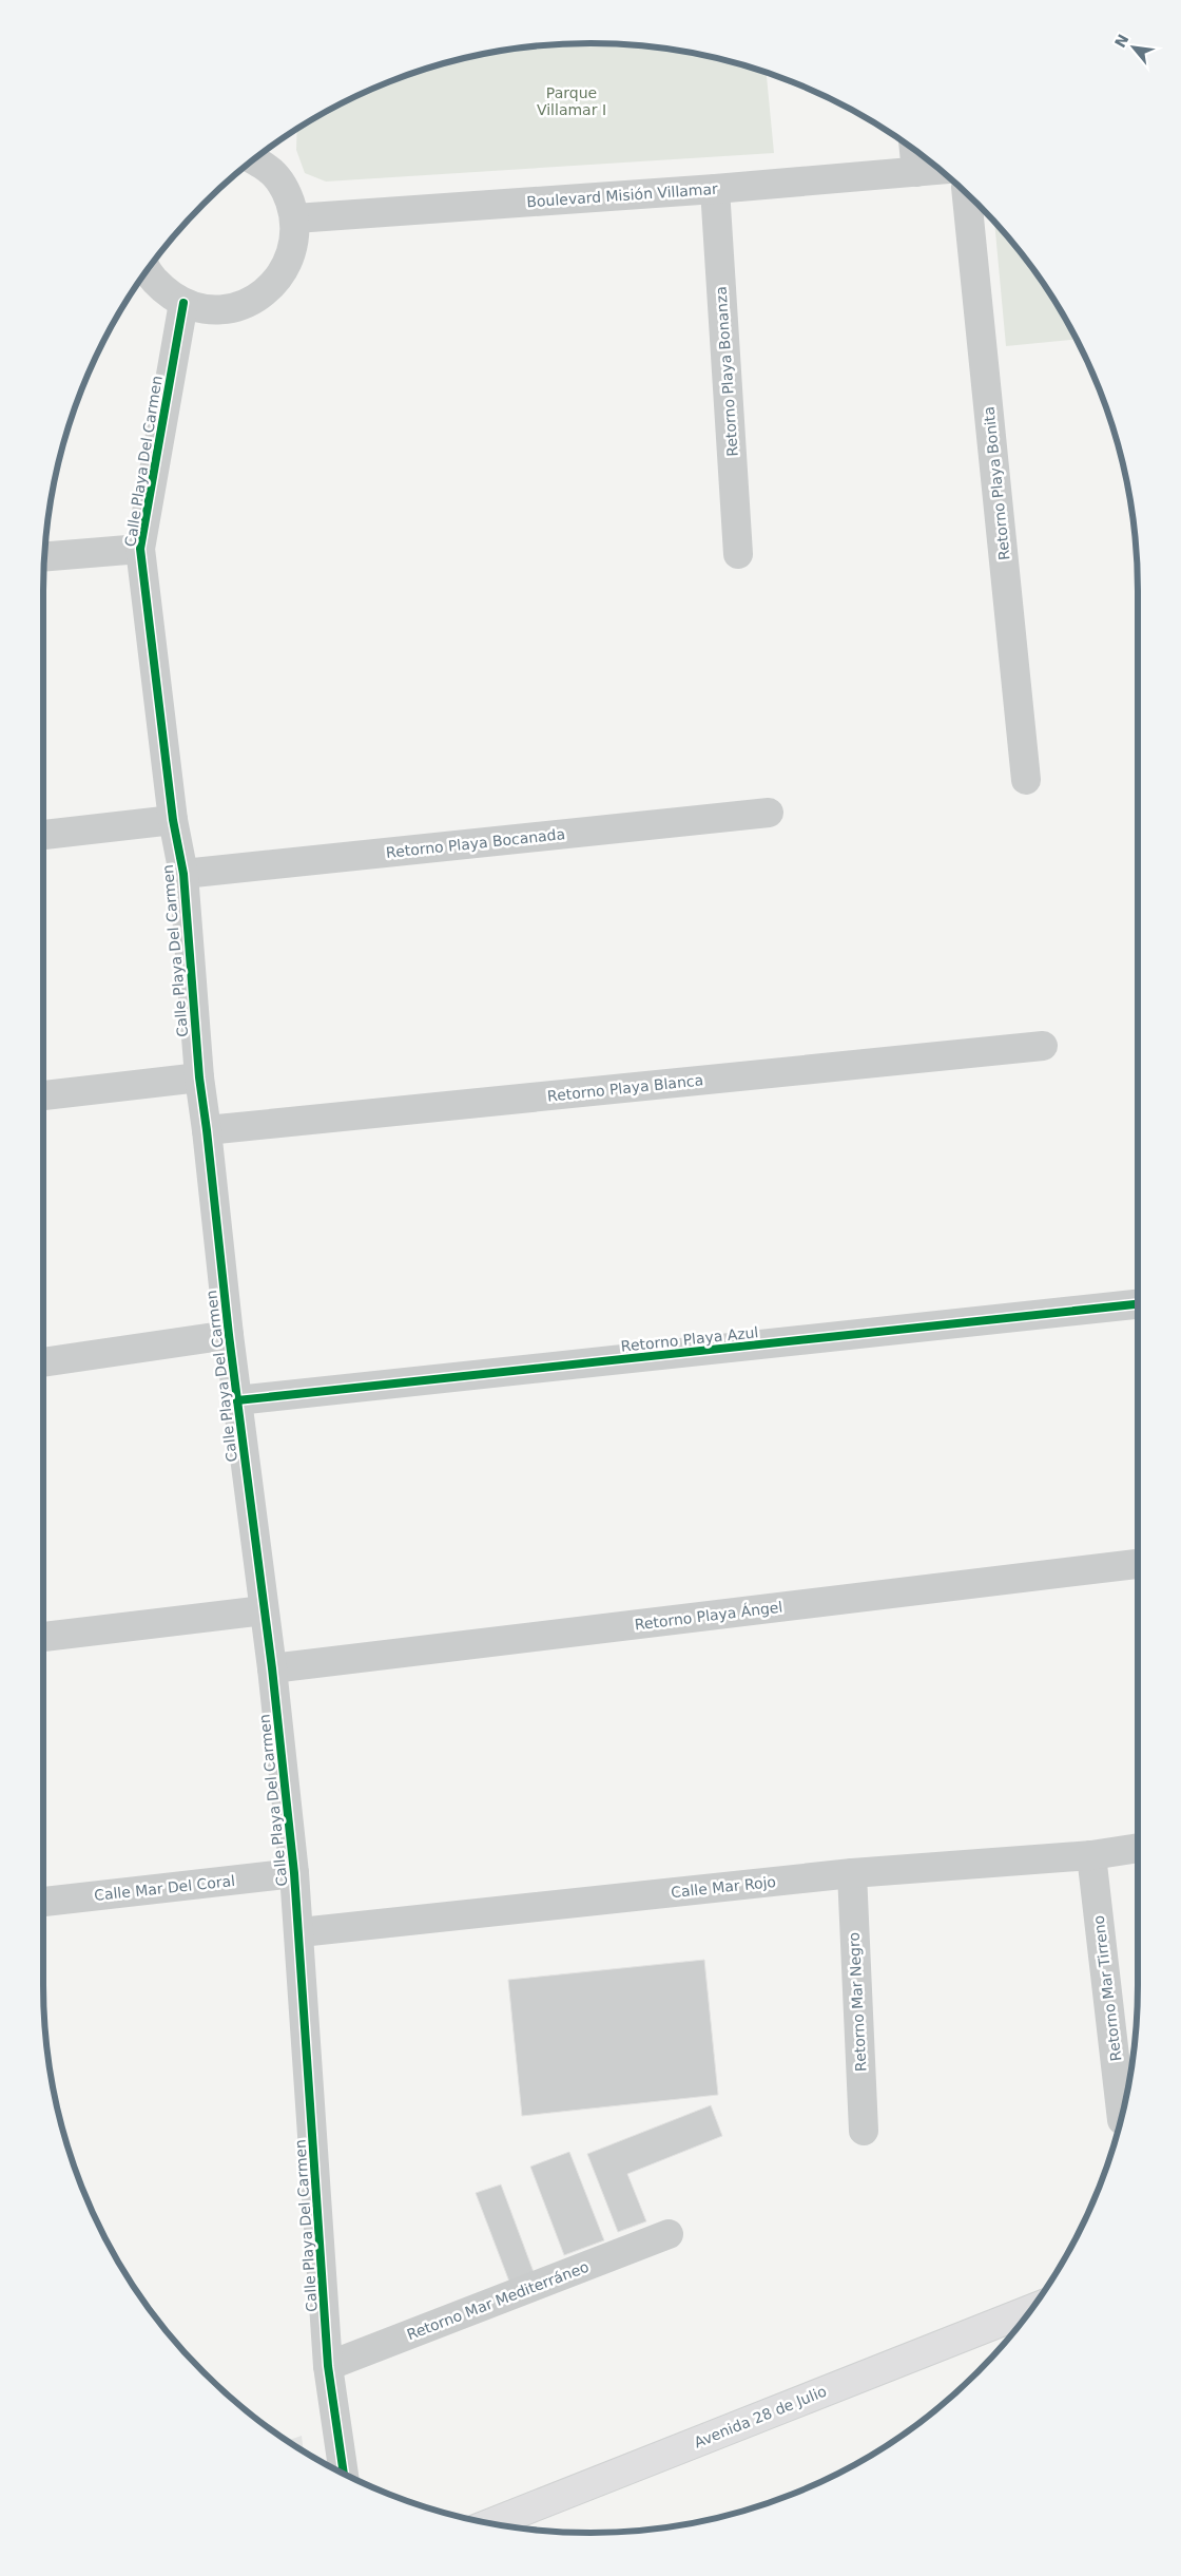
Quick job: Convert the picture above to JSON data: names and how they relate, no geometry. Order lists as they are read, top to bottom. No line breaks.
{"streets":{"main road":["Avenida 28 de Julio"],"street":["Boulevard Misión Villamar","Retorno Playa Bonanza","Calle Playa Del Carmen","Retorno Playa Bonita","Retorno Playa Bocanada","Retorno Playa Blanca","Retorno Playa Azul","Retorno Playa Ángel","Calle Mar Rojo","Calle Mar Del Coral","Retorno Mar Tirreno","Retorno Mar Negro","Retorno Mar Mediterráneo"]},"crossings":[["Boulevard Misión Villamar","Retorno Playa Bonanza"],["Calle Playa Del Carmen","Retorno Playa Bocanada"],["Calle Playa Del Carmen","Retorno Playa Blanca"],["Calle Playa Del Carmen","Retorno Playa Azul"],["Calle Playa Del Carmen","Retorno Playa Ángel"],["Calle Playa Del Carmen","Calle Mar Rojo"],["Calle Playa Del Carmen","Calle Mar Del Coral"],["Calle Playa Del Carmen","Retorno Mar Mediterráneo"],["Calle Mar Rojo","Retorno Mar Tirreno"],["Calle Mar Rojo","Retorno Mar Negro"]],"parks":["Parque Villamar I"],"north":"top left"}
